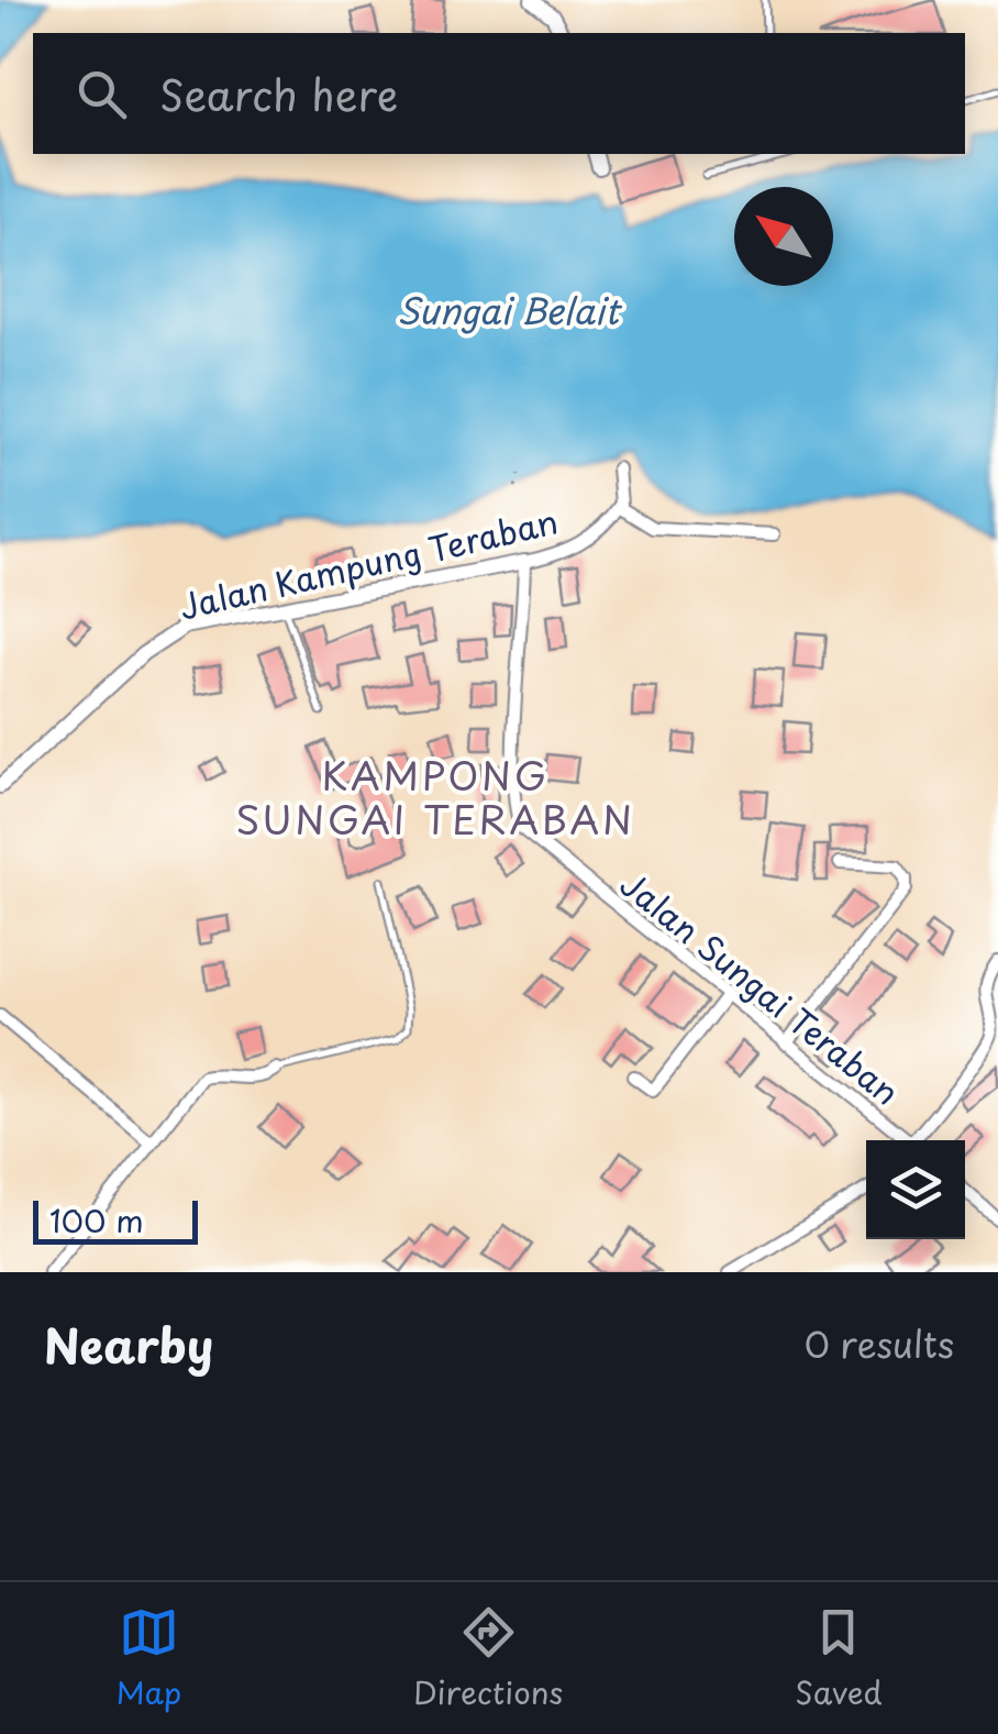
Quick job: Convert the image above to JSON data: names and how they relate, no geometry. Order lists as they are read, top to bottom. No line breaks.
{"streets":{"street":["Jalan Kampung Teraban","Jalan Sungai Teraban"]},"crossings":[["Jalan Kampung Teraban","Jalan Sungai Teraban"]],"districts":["KAMPONG SUNGAI TERABAN"],"water":["Sungai Belait"],"scale_bar":"100 m","north":"top left","page":{"search":"Search here","scale":"100 m","heading":["Nearby","0 results"],"nav":["Map","Directions","Saved"]}}
